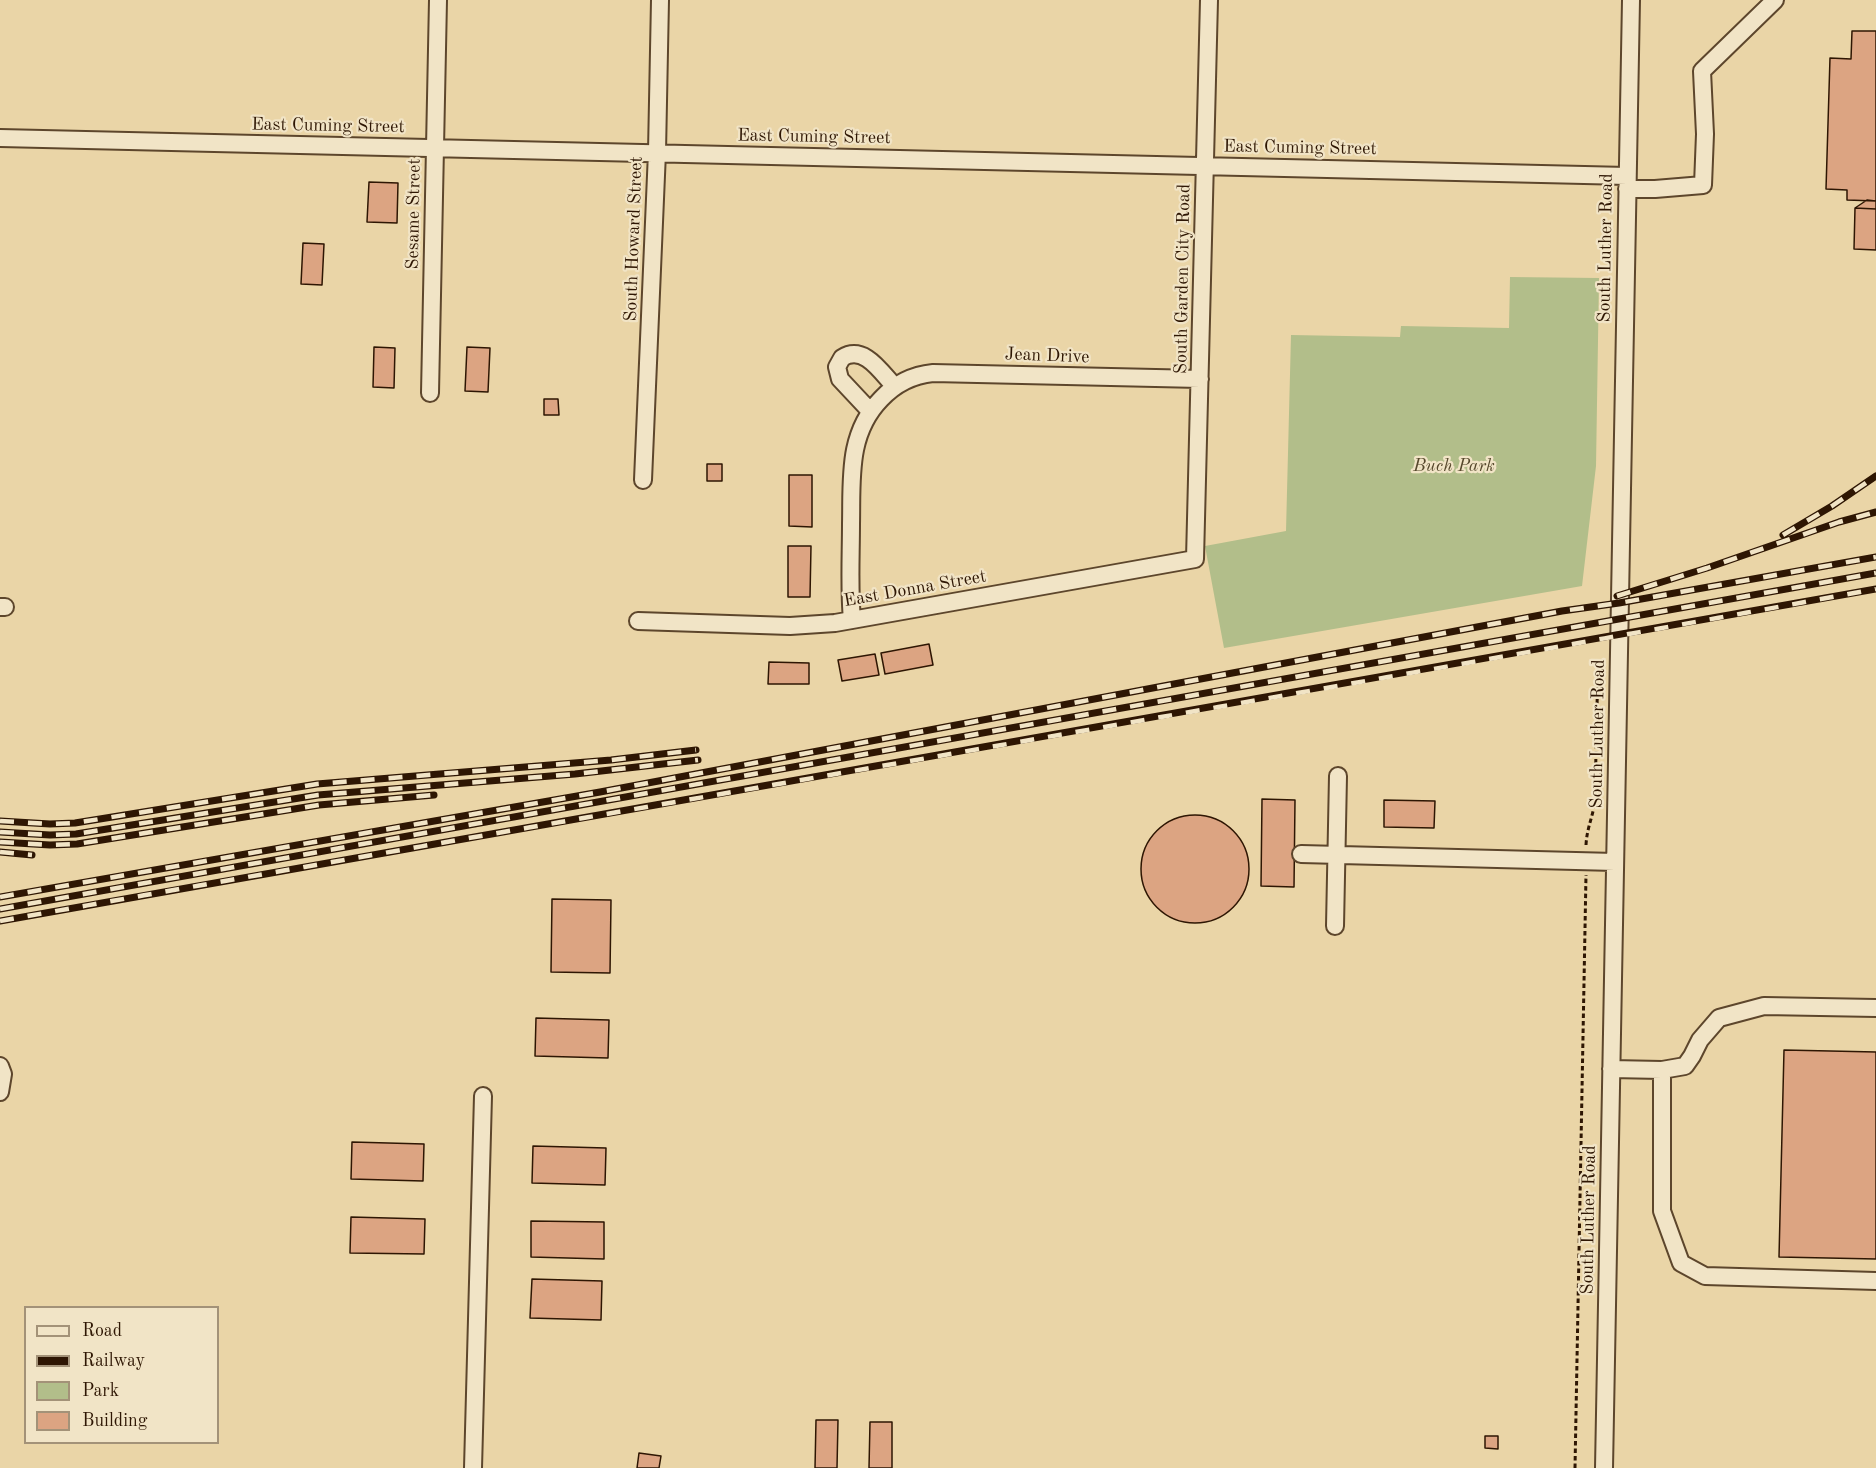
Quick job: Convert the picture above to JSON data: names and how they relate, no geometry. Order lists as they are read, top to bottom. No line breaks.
{"streets":{"street":["East Cuming Street","Sesame Street","South Howard Street","South Luther Road","South Garden City Road","Jean Drive","East Donna Street"]},"crossings":[["East Cuming Street","Sesame Street"],["East Cuming Street","South Howard Street"],["East Cuming Street","South Luther Road"],["East Cuming Street","South Garden City Road"],["South Garden City Road","Jean Drive"],["South Garden City Road","East Donna Street"],["Jean Drive","East Donna Street"]],"parks":["Buch Park"],"legend":["Road","Railway","Park","Building"]}
